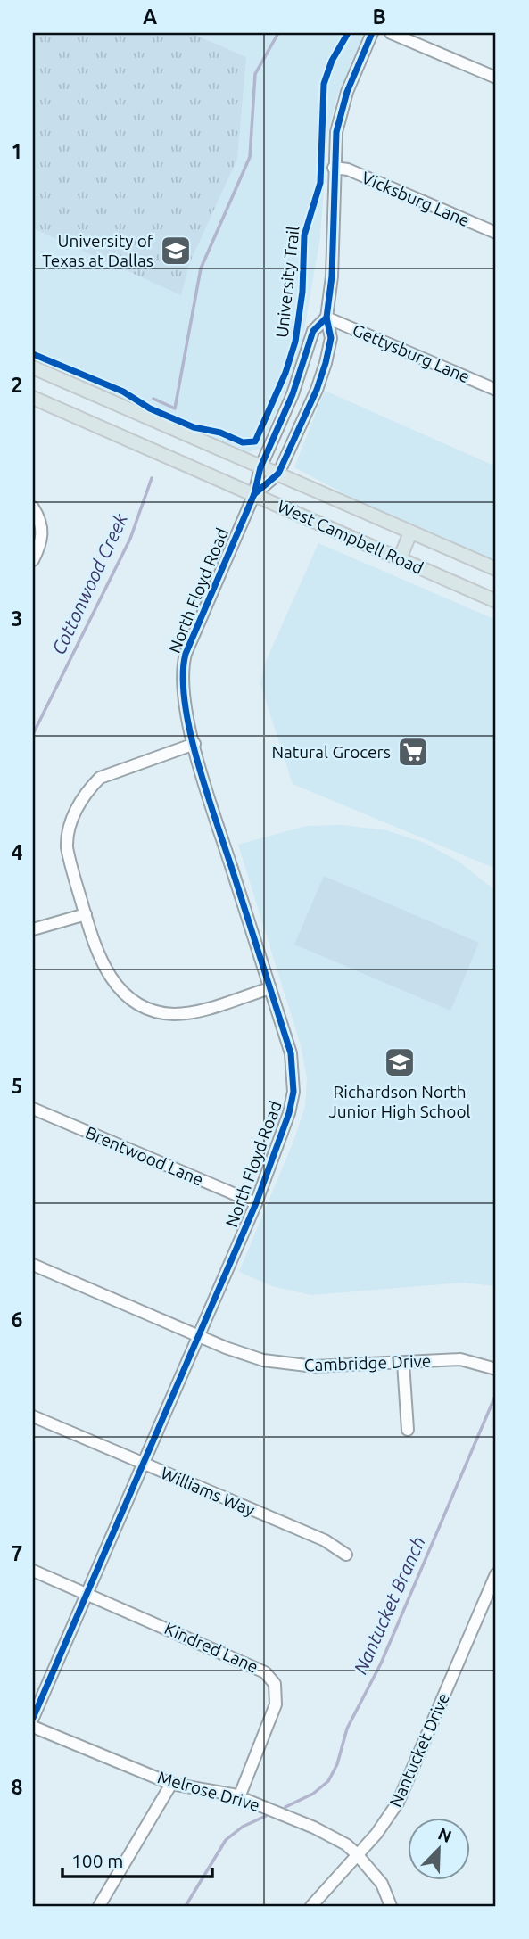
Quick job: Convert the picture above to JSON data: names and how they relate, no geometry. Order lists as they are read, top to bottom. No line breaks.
{"streets":{"main road":["West Campbell Road"],"street":["Vicksburg Lane","Gettysburg Lane","North Floyd Road","Brentwood Lane","Cambridge Drive","Williams Way","Kindred Lane","Nantucket Drive","Melrose Drive"],"cycle path":["University Trail"]},"crossings":[["Vicksburg Lane","North Floyd Road"],["Gettysburg Lane","North Floyd Road"],["West Campbell Road","North Floyd Road"],["North Floyd Road","Brentwood Lane"],["North Floyd Road","Cambridge Drive"],["North Floyd Road","Williams Way"],["North Floyd Road","Kindred Lane"],["Kindred Lane","Melrose Drive"],["Nantucket Drive","Melrose Drive"]],"water":["Cottonwood Creek","Nantucket Branch"],"places":{"school or university":["University of Texas at Dallas","Richardson North Junior High School"],"supermarket":["Natural Grocers"]},"scale_bar":"100 m","north":"top right","grid":{"columns":["A","B"],"rows":["1","2","3","4","5","6","7","8"]}}
